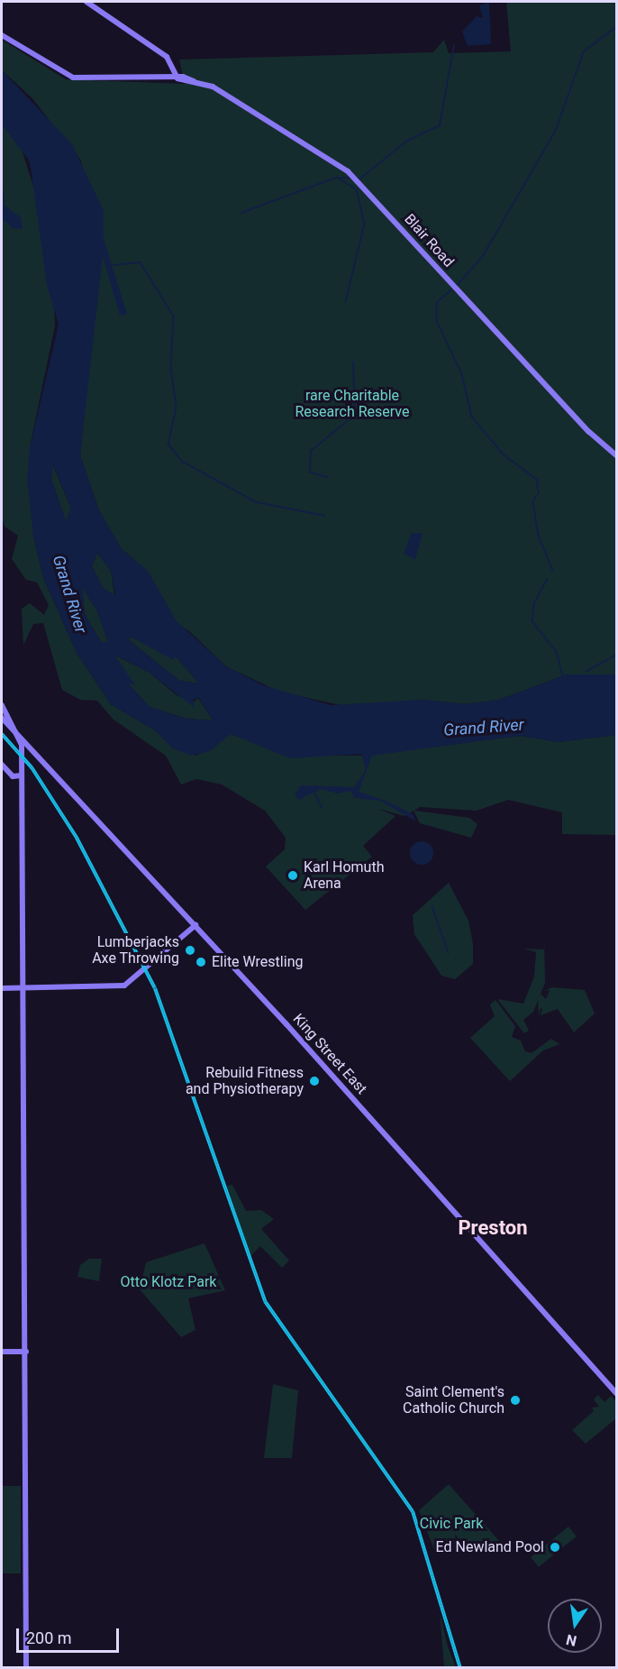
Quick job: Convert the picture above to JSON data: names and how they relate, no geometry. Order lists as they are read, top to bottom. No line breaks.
{"streets":{"main road":["Blair Road","King Street East"]},"districts":["Preston"],"water":["Grand River"],"parks":["rare Charitable Research Reserve","Otto Klotz Park","Civic Park"],"places":["Karl Homuth Arena","Lumberjacks Axe Throwing","Elite Wrestling","Rebuild Fitness and Physiotherapy","Saint Clement's Catholic Church","Ed Newland Pool"],"scale_bar":"200 m","north":"bottom"}
